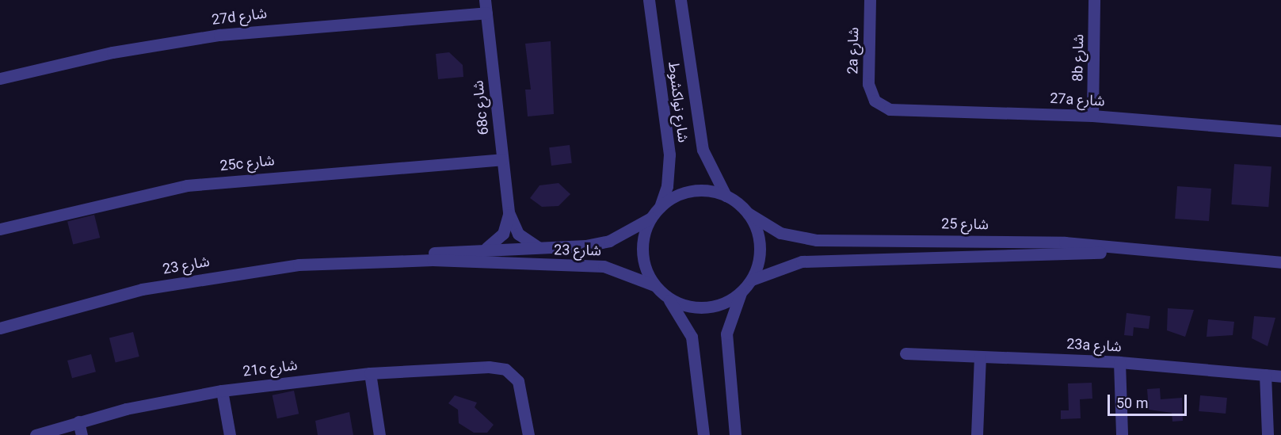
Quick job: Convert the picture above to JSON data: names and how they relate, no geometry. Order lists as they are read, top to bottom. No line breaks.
{"streets":{"street":["27d شارع","2a شارع","8b شارع","27a شارع","شارع نواكشوط","68c شارع","25c شارع","شارع 25","شارع 23","23a شارع","21c شارع"]},"crossings":[["27d شارع","68c شارع"],["2a شارع","27a شارع"],["8b شارع","27a شارع"],["شارع نواكشوط","شارع 25"],["شارع نواكشوط","شارع 23"],["68c شارع","25c شارع"],["68c شارع","شارع 23"],["شارع 25","شارع 23"]],"scale_bar":"50 m"}
